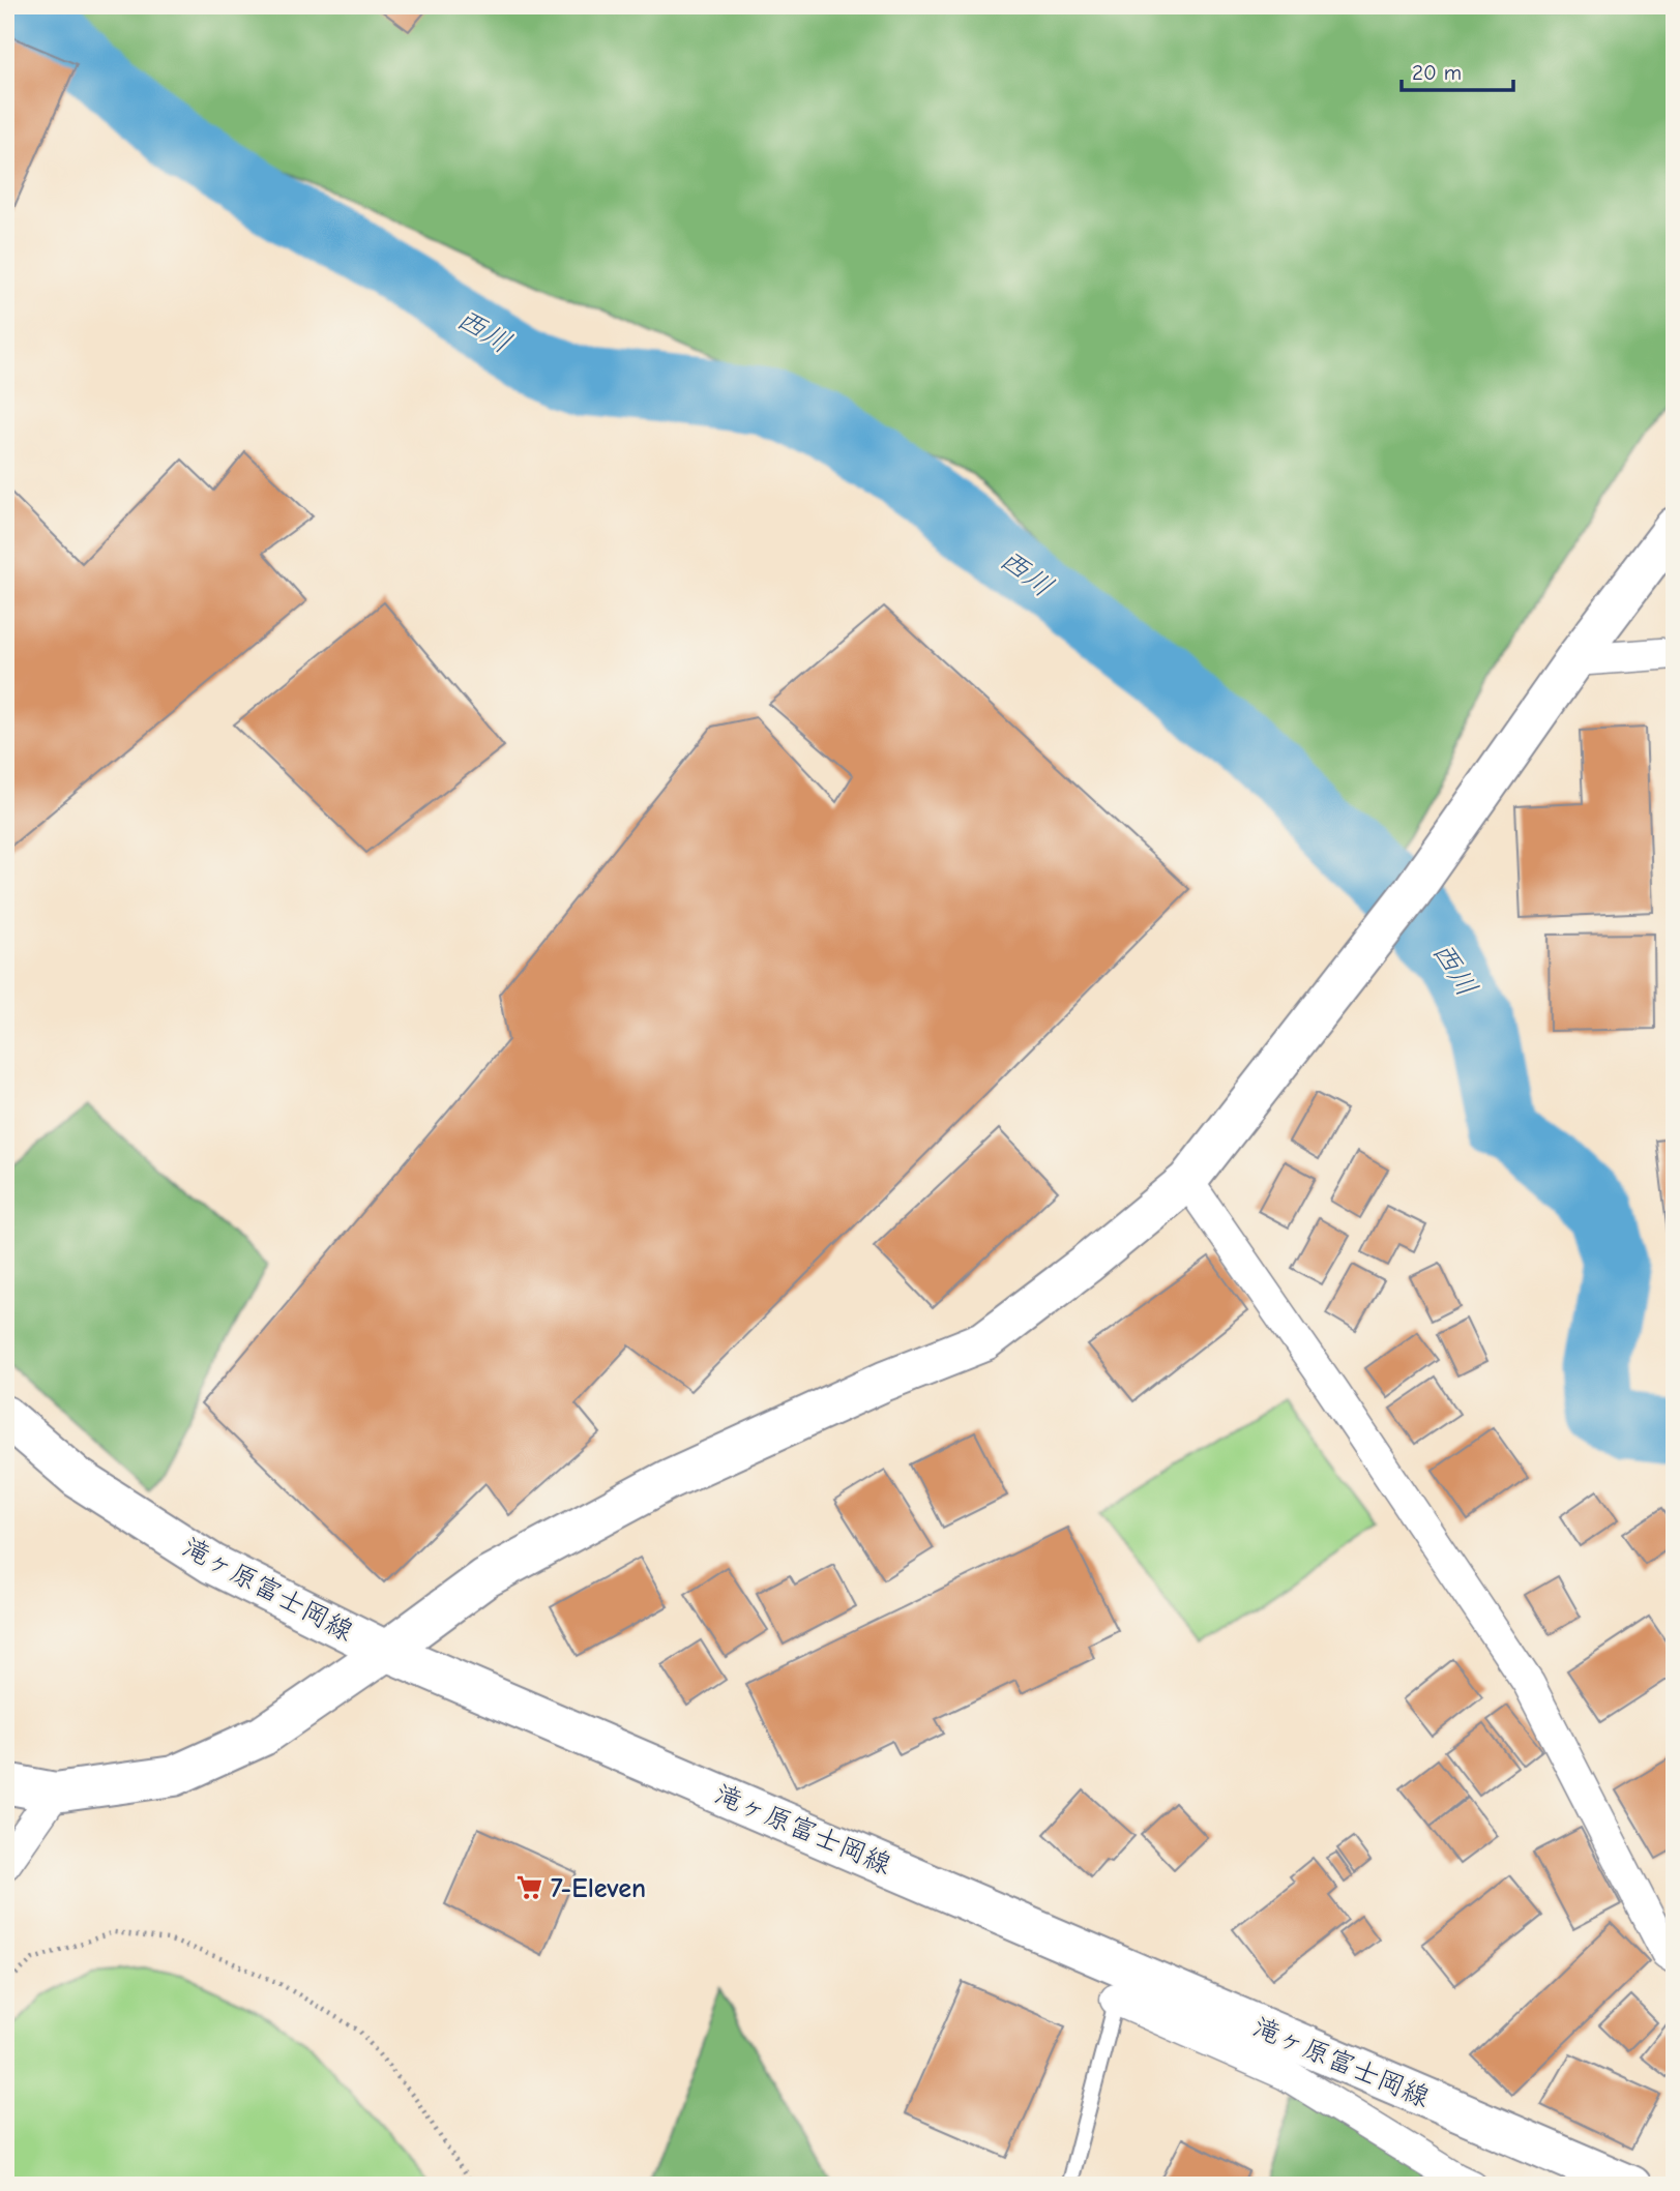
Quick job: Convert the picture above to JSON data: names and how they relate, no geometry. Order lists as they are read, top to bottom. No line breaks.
{"streets":{"street":["滝ヶ原富士岡線"]},"water":["西川"],"places":{"supermarket":["7-Eleven"]},"scale_bar":"20 m"}
